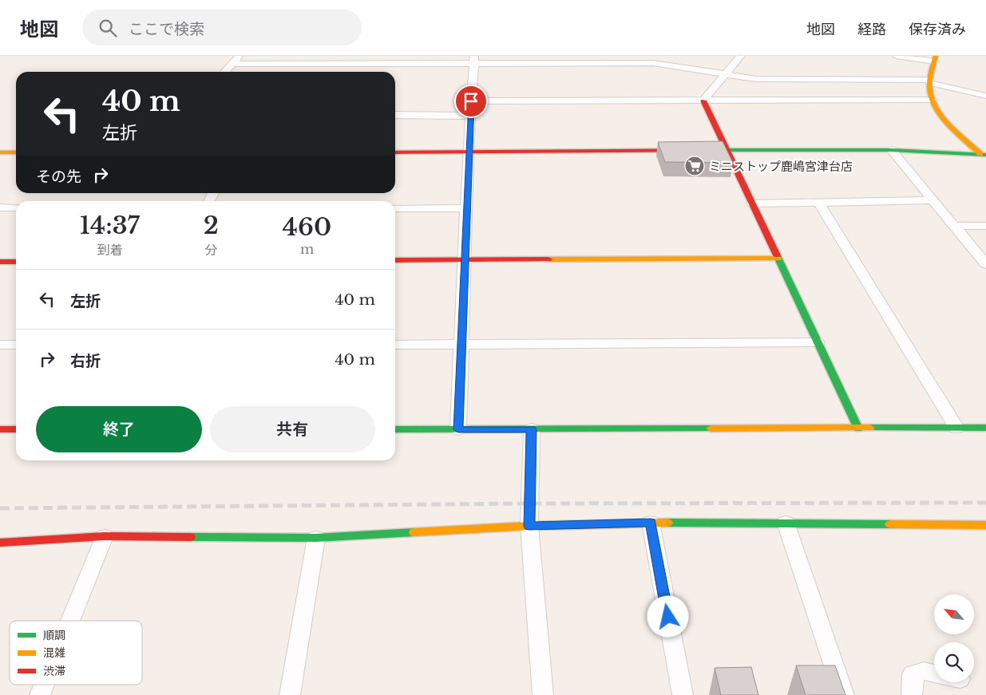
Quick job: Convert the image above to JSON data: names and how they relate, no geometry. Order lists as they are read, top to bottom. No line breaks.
{"places":{"supermarket":["ミニストップ鹿嶋宮津台店"]},"legend":["順調","混雑","渋滞"],"north":"top left","page":{"header":"地図","search":"ここで検索","nav":["地図","経路","保存済み"],"turn":["40 m","左折"],"then":"その先","eta":["14:37","到着","2","分","460","m"],"list":[{"name":"左折","value":"40 m"},{"name":"右折","value":"40 m"}],"buttons":["終了","共有"]}}
